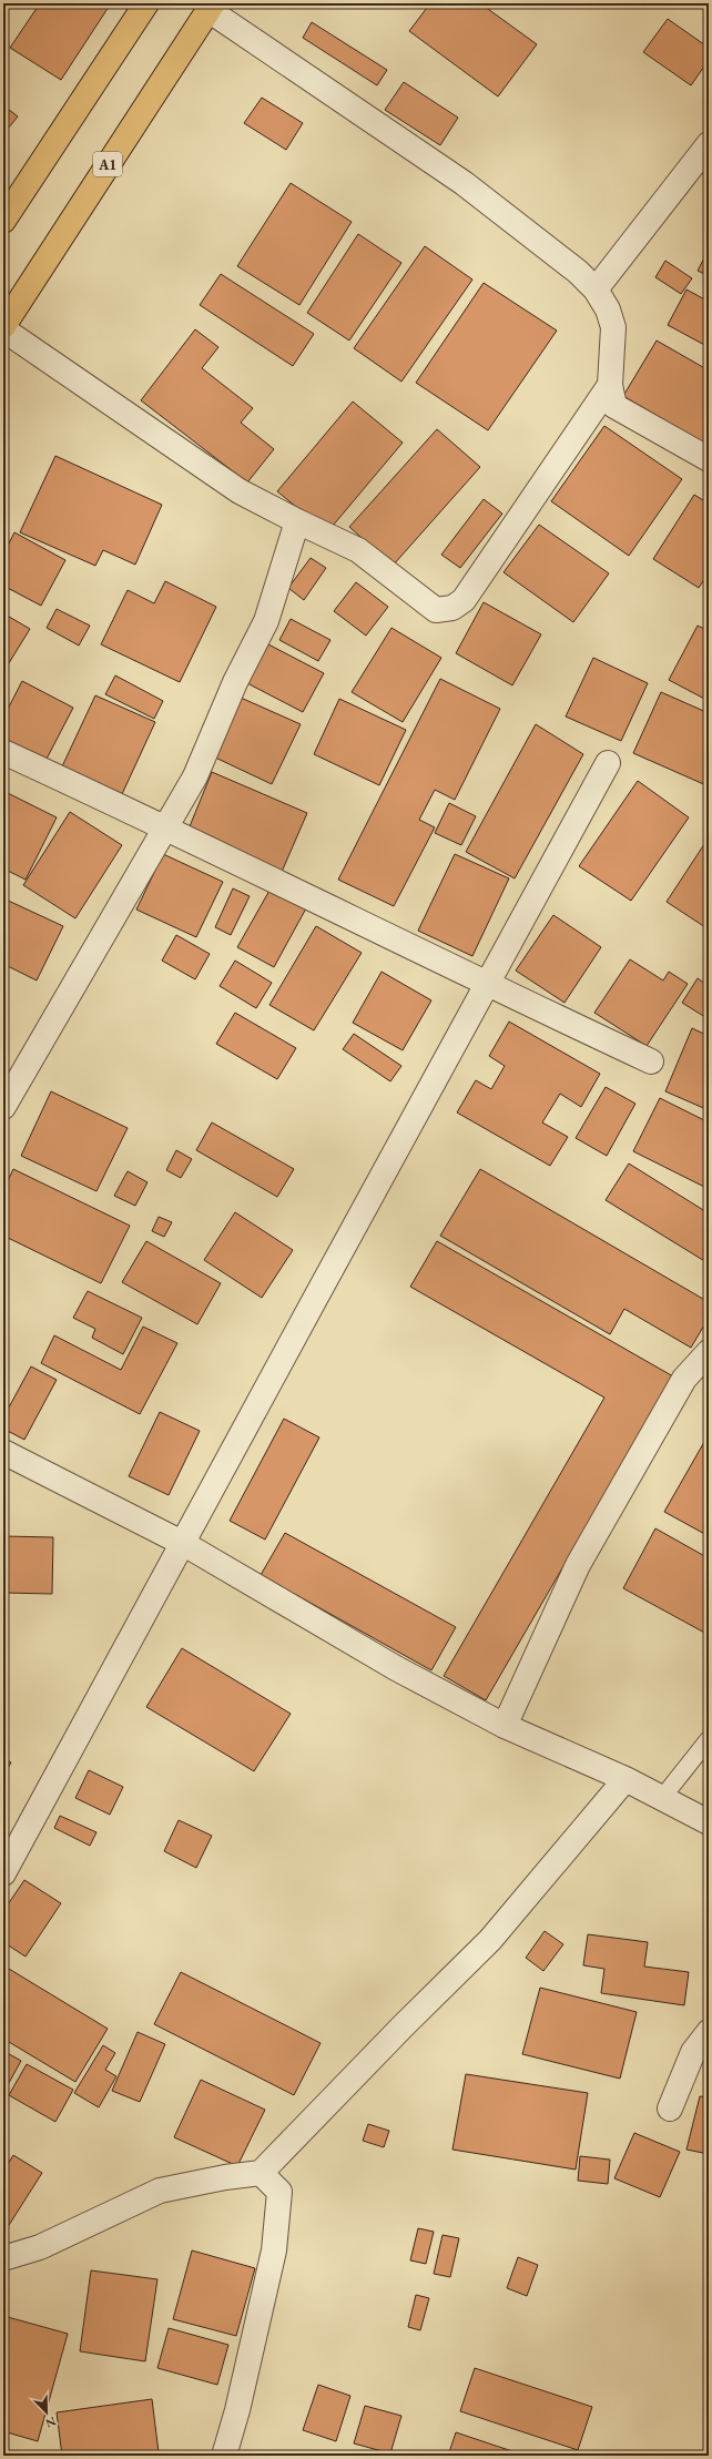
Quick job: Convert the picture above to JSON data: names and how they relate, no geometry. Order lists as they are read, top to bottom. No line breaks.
{"streets":{"highway":["A1"]},"north":"bottom right"}
